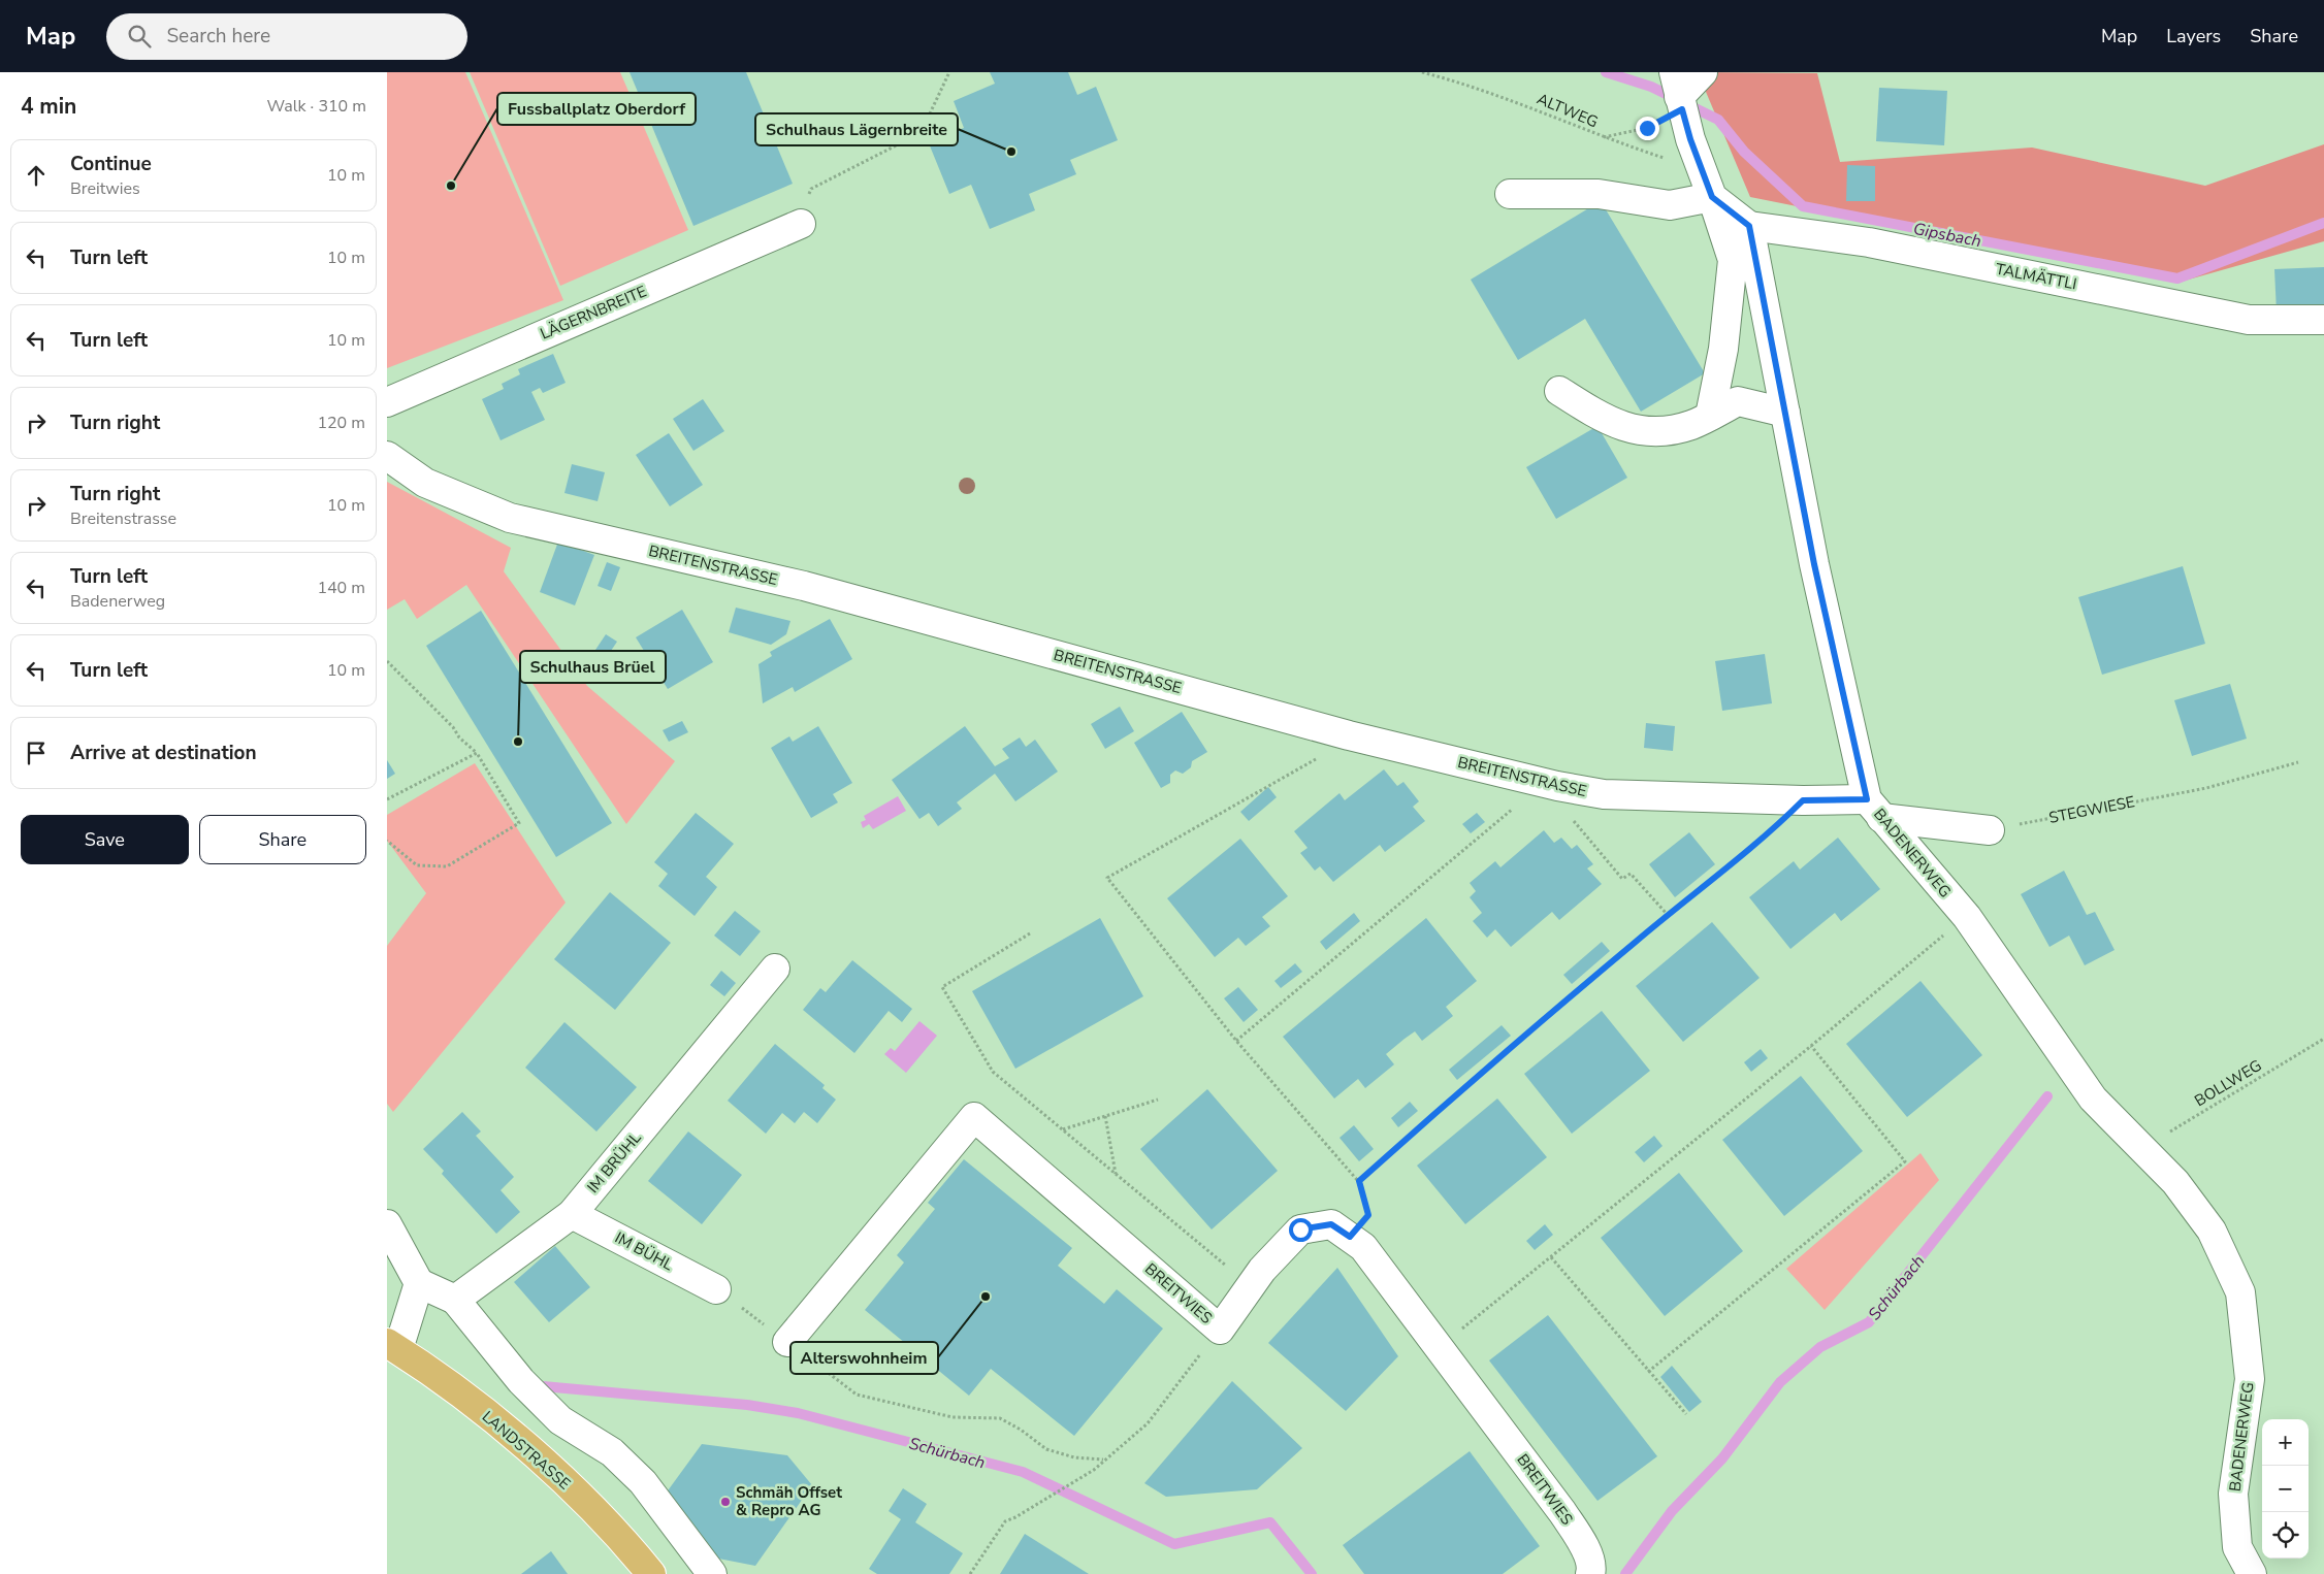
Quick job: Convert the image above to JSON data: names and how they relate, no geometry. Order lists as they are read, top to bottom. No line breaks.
{"streets":{"main road":["LANDSTRASSE"],"street":["TALMÄTTLI","LÄGERNBREITE","BREITENSTRASSE","BADENERWEG","IM BRÜHL","IM BÜHL","BREITWIES"],"path":["ALTWEG","STEGWIESE","BOLLWEG"]},"crossings":[["TALMÄTTLI","BADENERWEG"],["BREITENSTRASSE","BADENERWEG"],["BADENERWEG","BOLLWEG"],["IM BRÜHL","IM BÜHL"]],"water":["Gipsbach","Schürbach"],"places":["Schulhaus Lägernbreite","Fussballplatz Oberdorf","Schulhaus Brüel","Alterswohnheim","Schmäh Offset & Repro AG"],"page":{"header":"Map","search":"Search here","nav":["Map","Layers","Share"],"heading":["4 min","Walk · 310 m"],"list":[["Continue","Breitwies","10 m"],["Turn left","10 m"],["Turn left","10 m"],["Turn right","120 m"],["Turn right","Breitenstrasse","10 m"],["Turn left","Badenerweg","140 m"],["Turn left","10 m"],"Arrive at destination"],"buttons":["Save","Share"],"map_buttons":["+","−"]}}
